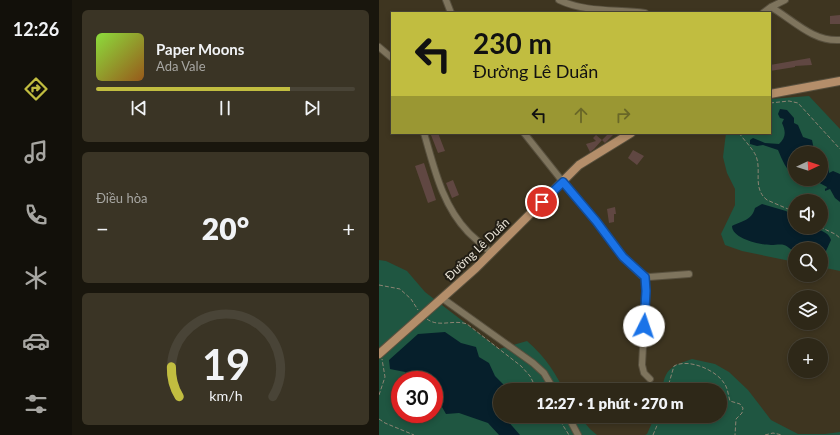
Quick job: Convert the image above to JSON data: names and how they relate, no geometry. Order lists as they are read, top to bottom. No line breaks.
{"streets":{"main road":["Đường Lê Duẩn"]},"north":"right","page":{"tabs":"12:26","turn":["230 m","Đường Lê Duẩn"],"song":["Paper Moons","Ada Vale"],"map_buttons":"+","tile":"Điều hòa","heat":["−","20°","+"],"limit":"30","trip":"12:27 · 1 phút · 270 m","gauge":["19","km/h"]}}
